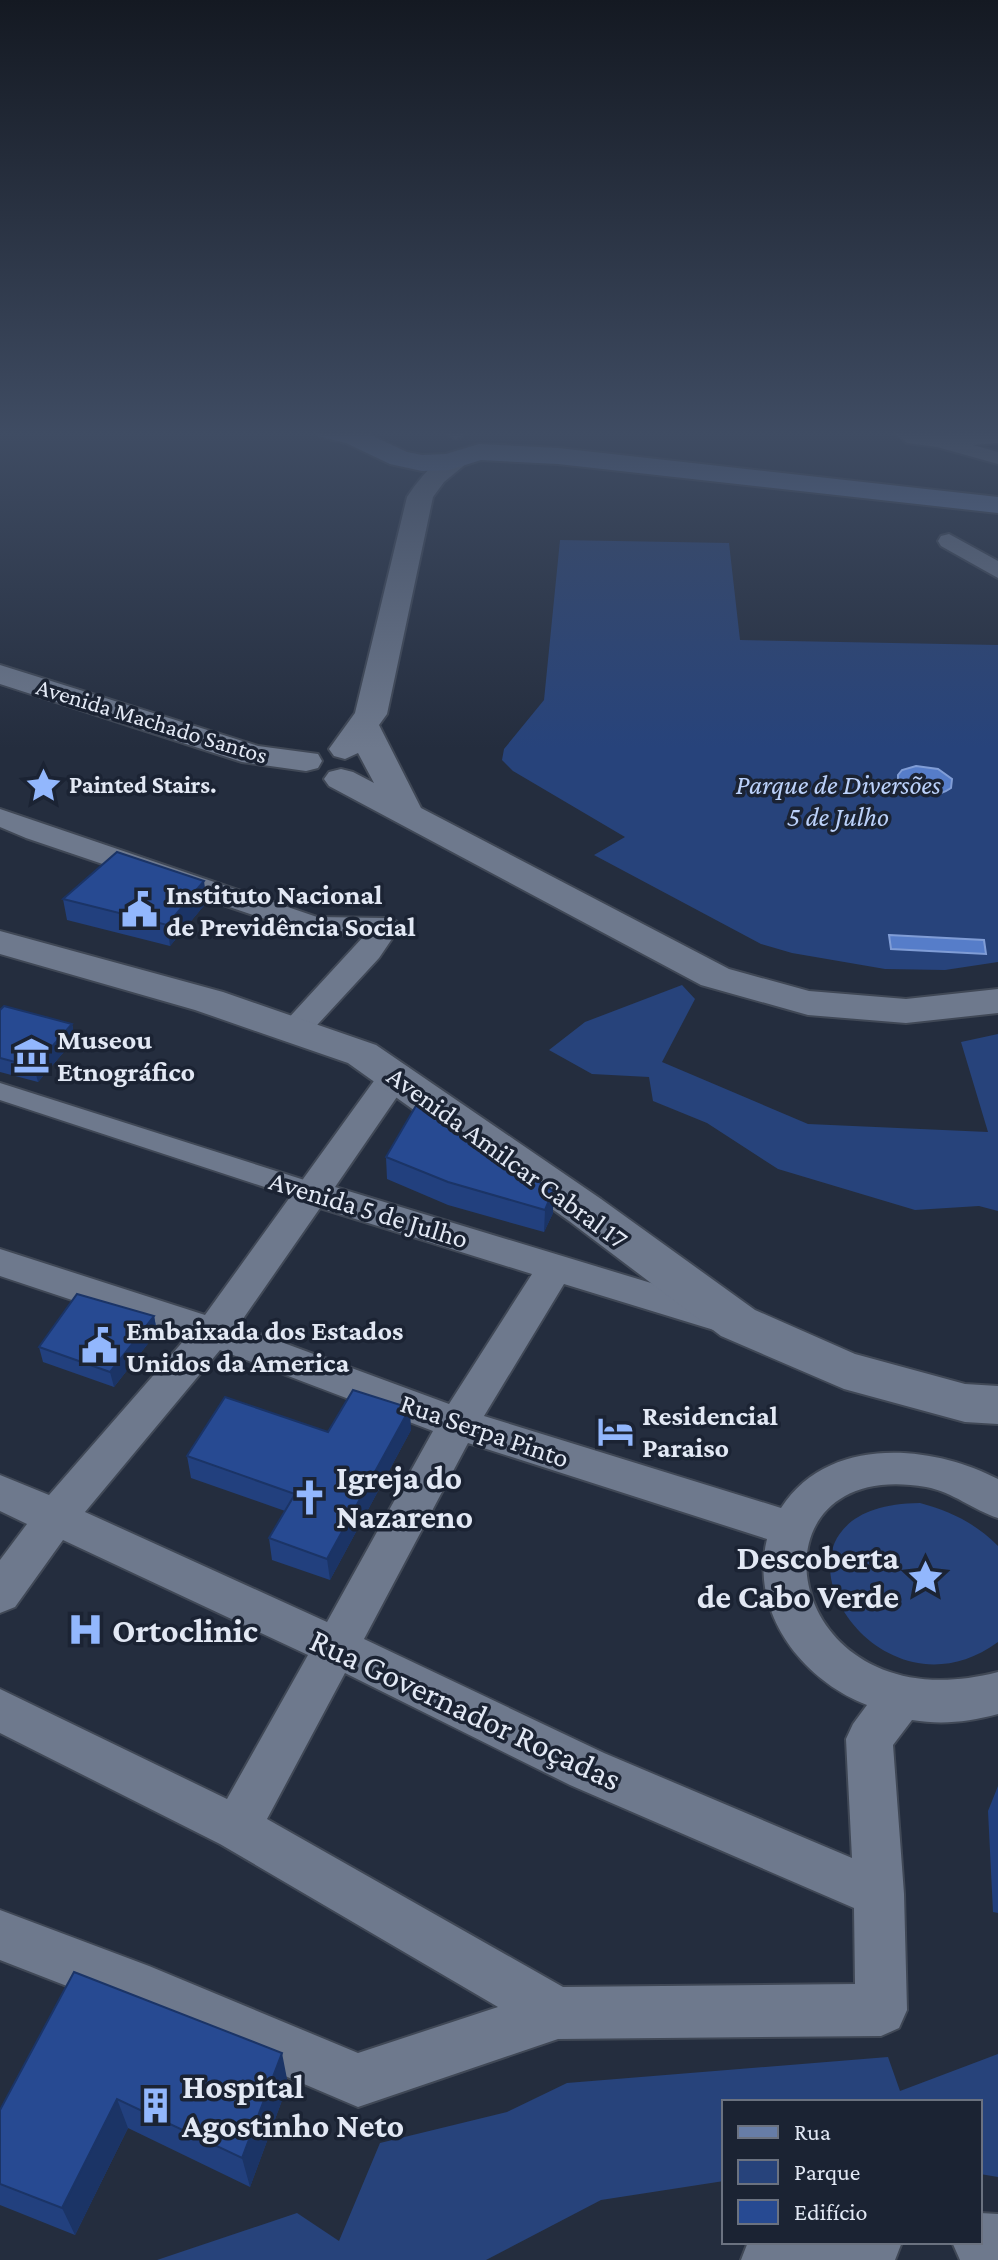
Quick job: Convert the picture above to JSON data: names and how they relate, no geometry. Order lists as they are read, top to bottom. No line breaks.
{"streets":{"street":["Avenida Machado Santos","Avenida Amilcar Cabral 17","Avenida 5 de Julho","Rua Serpa Pinto","Rua Governador Roçadas"]},"crossings":[["Avenida Amilcar Cabral 17","Avenida 5 de Julho"]],"parks":["Parque de Diversões 5 de Julho"],"places":{"place":["Painted Stairs.","Descoberta de Cabo Verde"],"public building":["Instituto Nacional de Previdência Social","Embaixada dos Estados Unidos da America"],"museum":["Museou Etnográfico"],"hotel":["Residencial Paraiso"],"church":["Igreja do Nazareno"],"hospital":["Ortoclinic"],"building":["Hospital Agostinho Neto"]},"legend":["Rua","Parque","Edifício"]}
